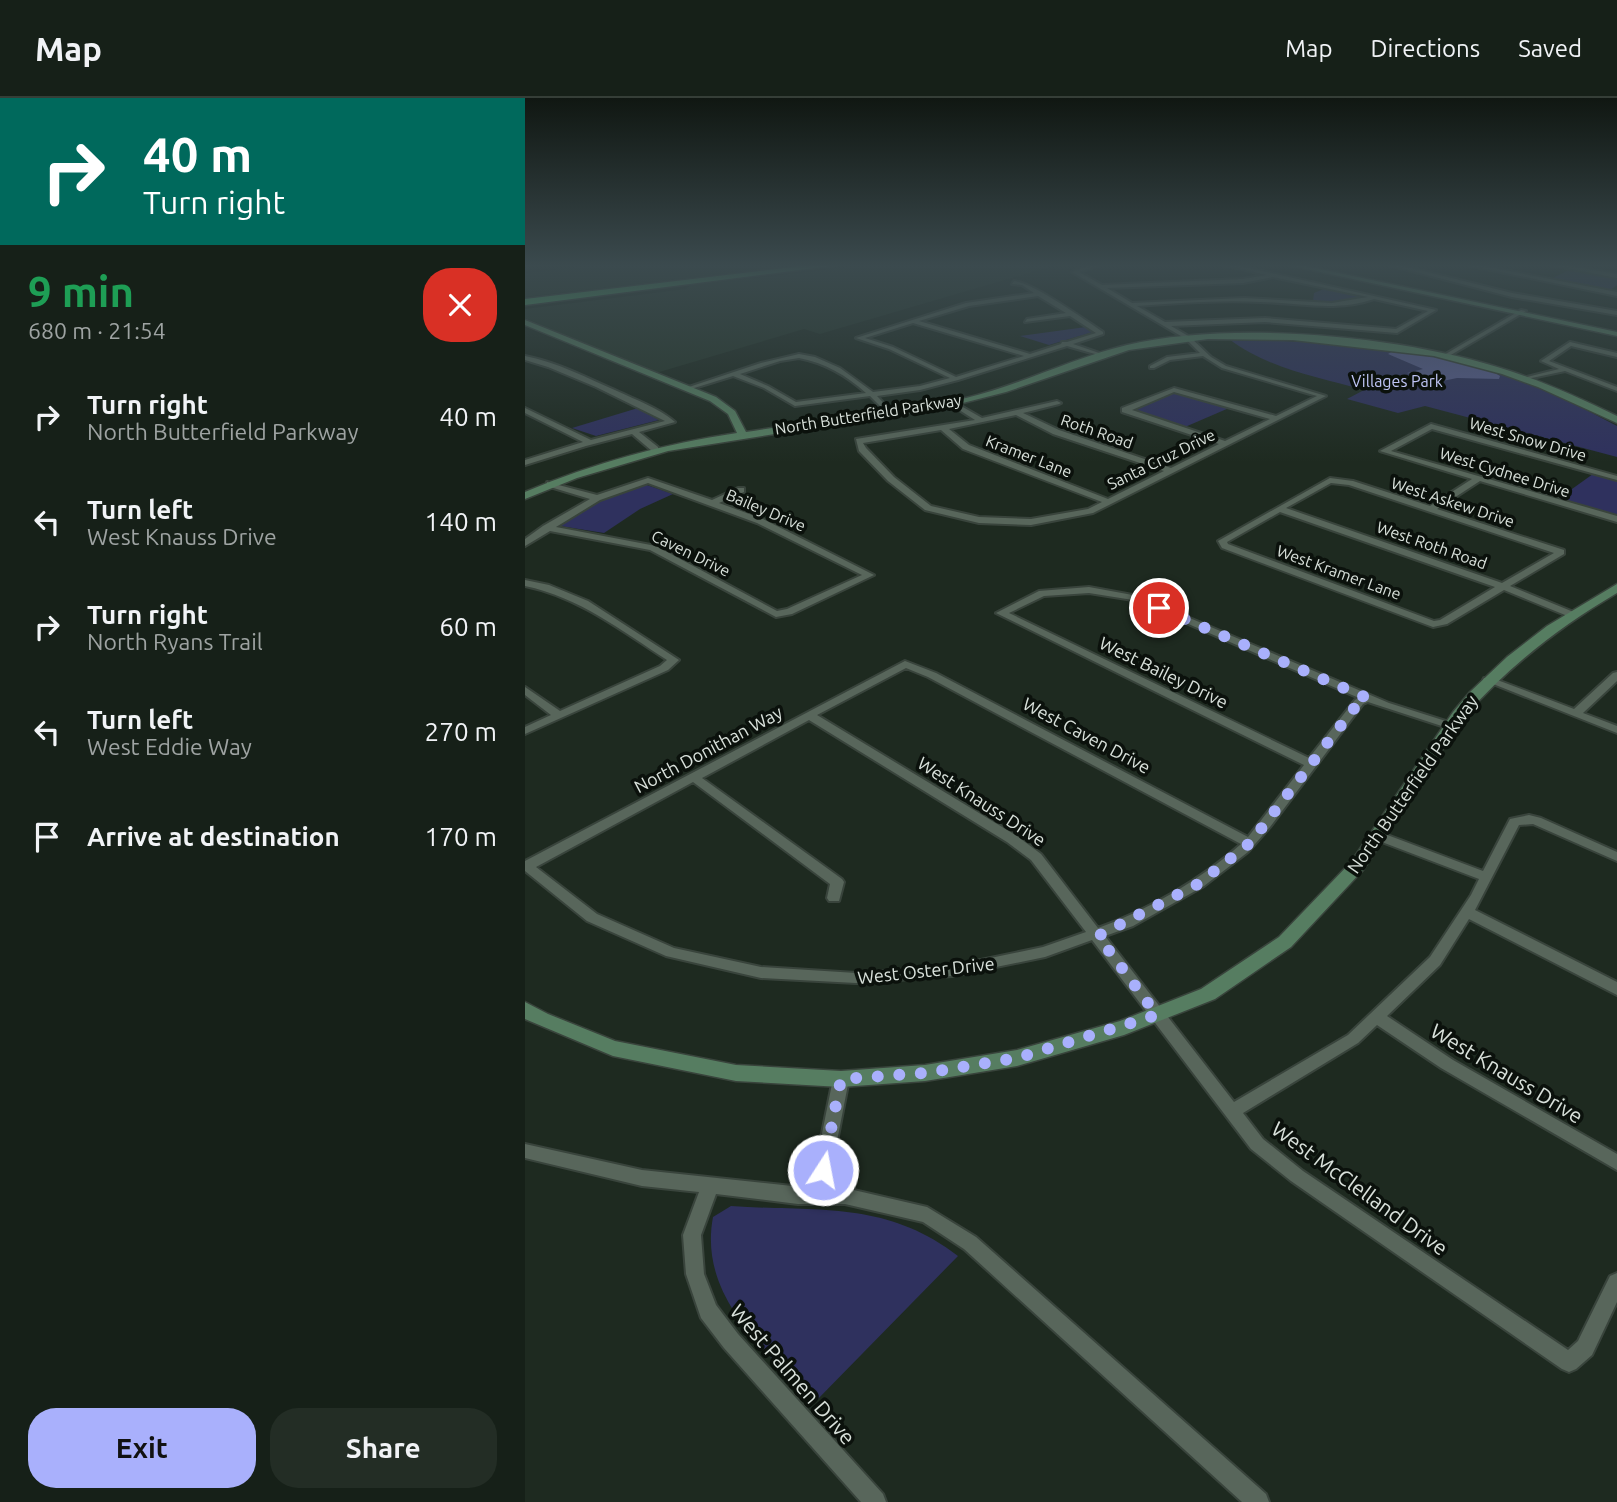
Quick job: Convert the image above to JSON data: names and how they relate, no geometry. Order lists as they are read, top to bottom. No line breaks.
{"streets":{"street":["North Butterfield Parkway","Roth Road","West Snow Drive","Kramer Lane","Santa Cruz Drive","West Cydnee Drive","West Askew Drive","Bailey Drive","West Roth Road","Caven Drive","West Kramer Lane","West Bailey Drive","West Caven Drive","North Donithan Way","West Knauss Drive","West Oster Drive","West McClelland Drive","West Palmen Drive"]},"crossings":[["North Butterfield Parkway","West Roth Road"],["North Butterfield Parkway","West Knauss Drive"],["North Butterfield Parkway","West McClelland Drive"],["Roth Road","Santa Cruz Drive"],["West Snow Drive","West Cydnee Drive"],["Kramer Lane","Santa Cruz Drive"],["West Askew Drive","West Roth Road"],["West Askew Drive","West Kramer Lane"],["Bailey Drive","Caven Drive"],["West Roth Road","West Kramer Lane"],["West Bailey Drive","West Oster Drive"],["West Caven Drive","North Donithan Way"],["West Caven Drive","West Oster Drive"],["North Donithan Way","West Knauss Drive"],["North Donithan Way","West Oster Drive"],["West Knauss Drive","West Oster Drive"],["West Knauss Drive","West McClelland Drive"]],"parks":["Villages Park"],"page":{"header":"Map","nav":["Map","Directions","Saved"],"turn":["40 m","Turn right"],"heading":["9 min","680 m · 21:54"],"list":[{"name":"Turn right","note":"North Butterfield Parkway","value":"40 m"},{"name":"Turn left","note":"West Knauss Drive","value":"140 m"},{"name":"Turn right","note":"North Ryans Trail","value":"60 m"},{"name":"Turn left","note":"West Eddie Way","value":"270 m"},{"name":"Arrive at destination","value":"170 m"}],"buttons":["Exit","Share"]}}
